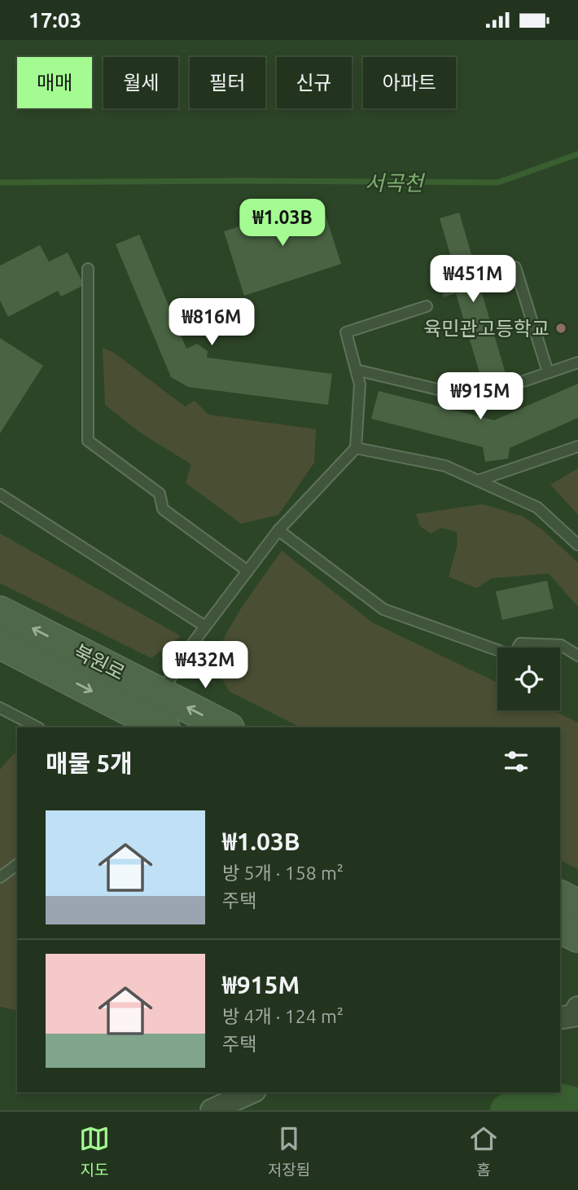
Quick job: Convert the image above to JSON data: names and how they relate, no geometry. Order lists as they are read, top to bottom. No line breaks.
{"streets":{"street":["북원로"]},"water":["서곡천"],"places":["육민관고등학교"],"page":{"status":"17:03","chip":["매매","월세","필터","신규","아파트"],"price":["₩1.03B","₩451M","₩816M","₩915M","₩432M"],"heading":"매물 5개","list":[{"name":"₩1.03B","note":"방 5개 · 158 m² · 주택"},{"name":"₩915M","note":"방 4개 · 124 m² · 주택"}],"tabs":["지도","저장됨","홈"]}}
